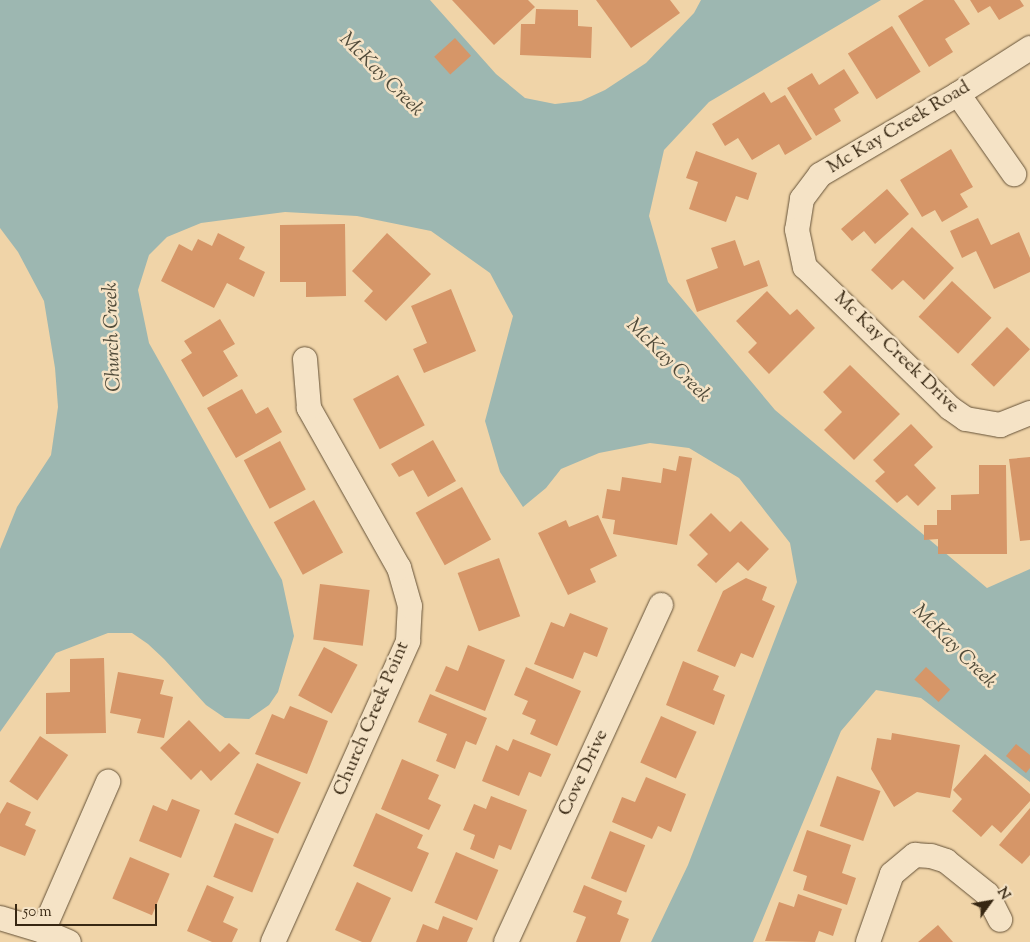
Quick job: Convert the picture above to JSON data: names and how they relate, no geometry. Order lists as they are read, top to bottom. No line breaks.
{"streets":{"street":["Mc Kay Creek Road","Mc Kay Creek Drive","Church Creek Point","Cove Drive"]},"crossings":[["Mc Kay Creek Road","Mc Kay Creek Drive"]],"water":["McKay Creek","Church Creek"],"scale_bar":"50 m","north":"top right"}
